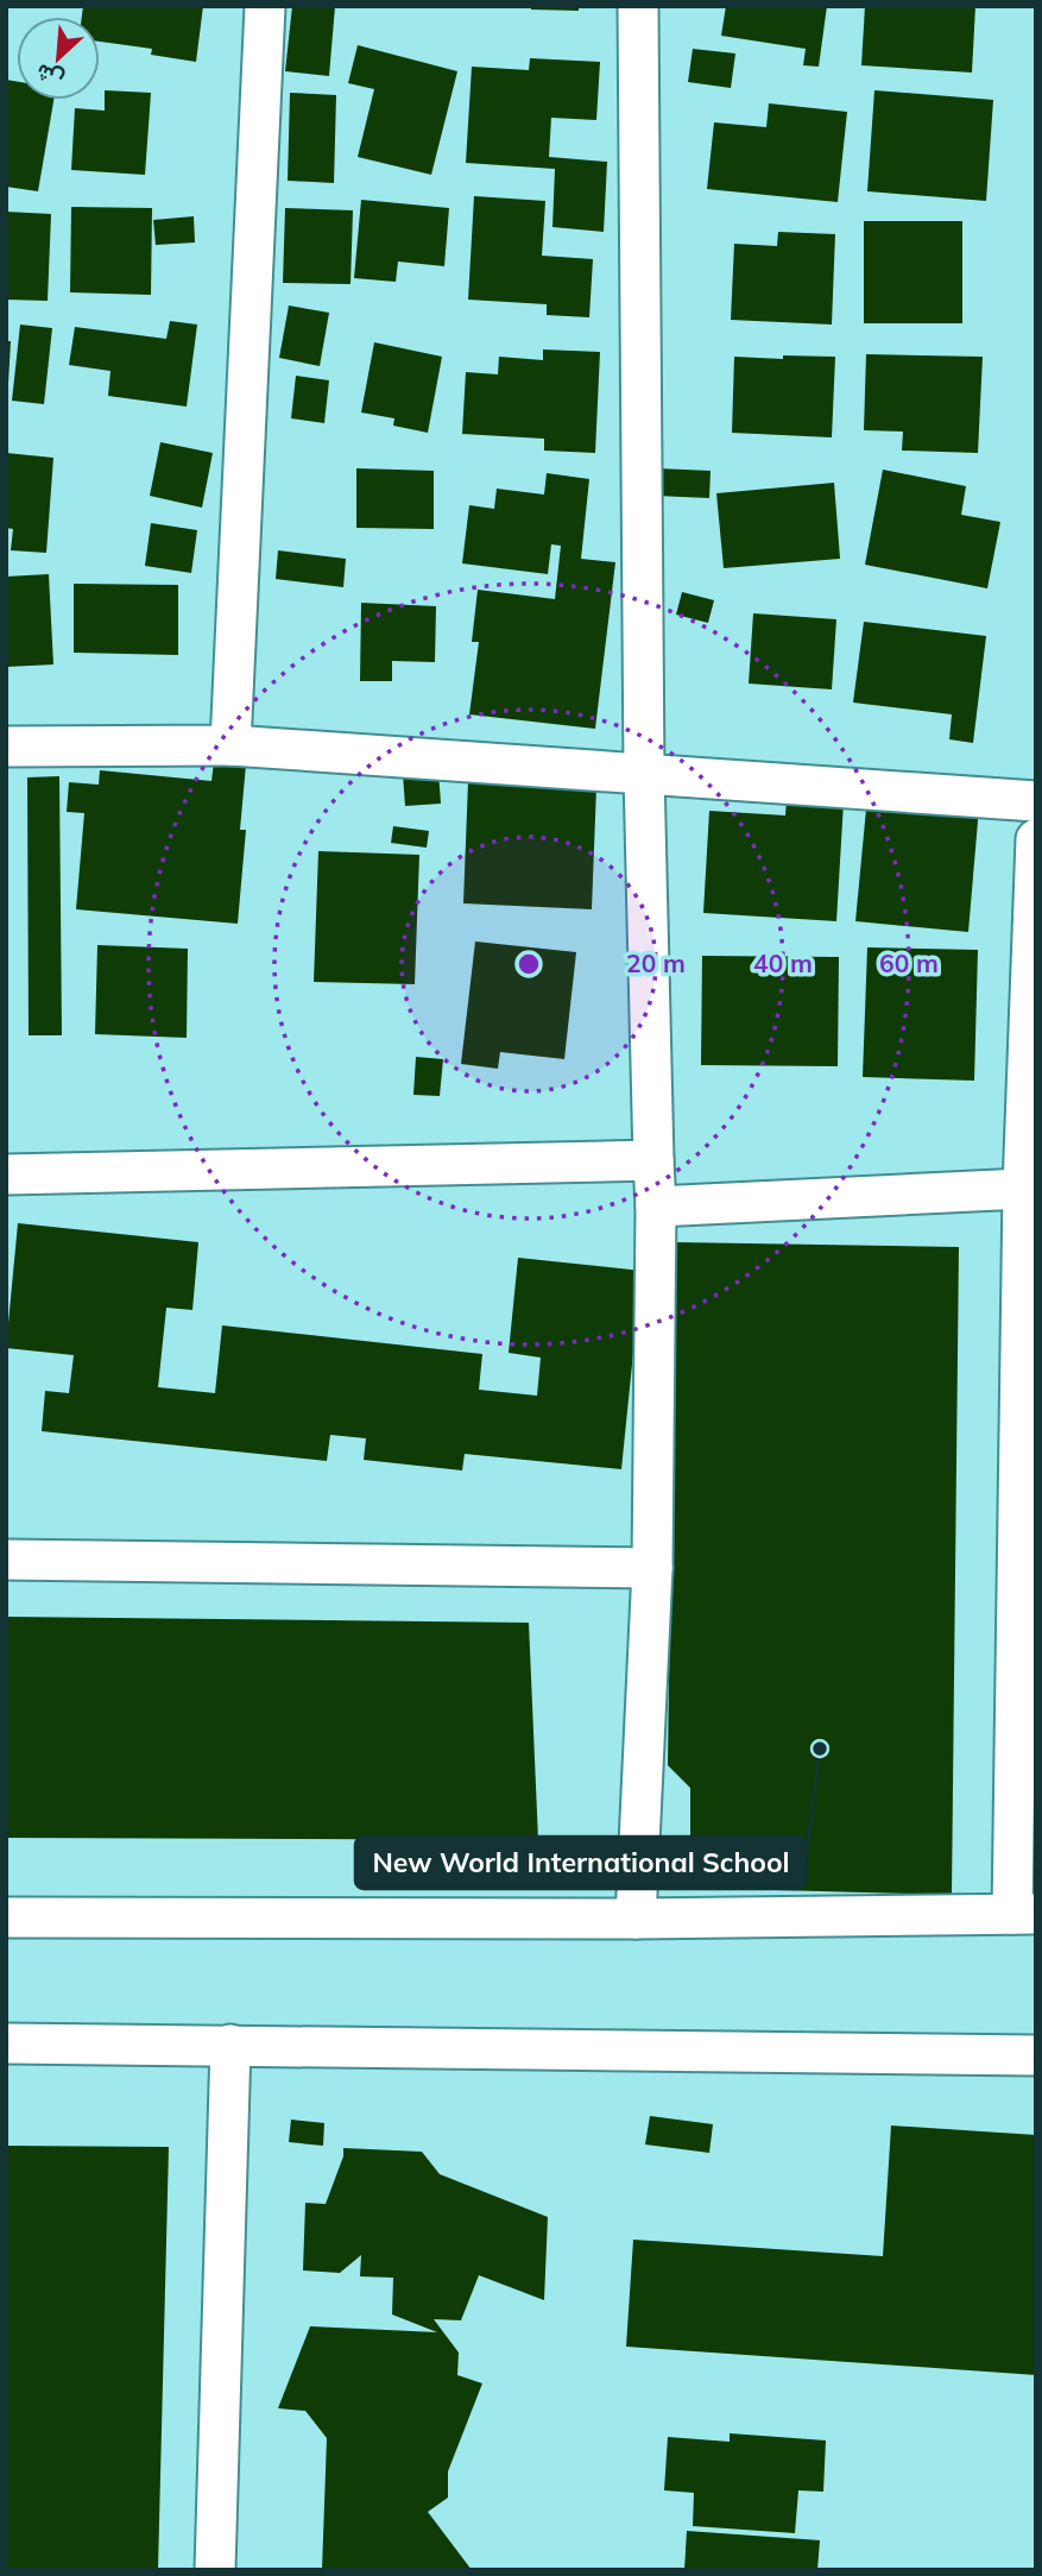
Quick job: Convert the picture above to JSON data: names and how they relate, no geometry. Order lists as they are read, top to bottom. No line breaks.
{"places":["New World International School"],"north":"bottom left","rings":["20 m","40 m","60 m"]}
